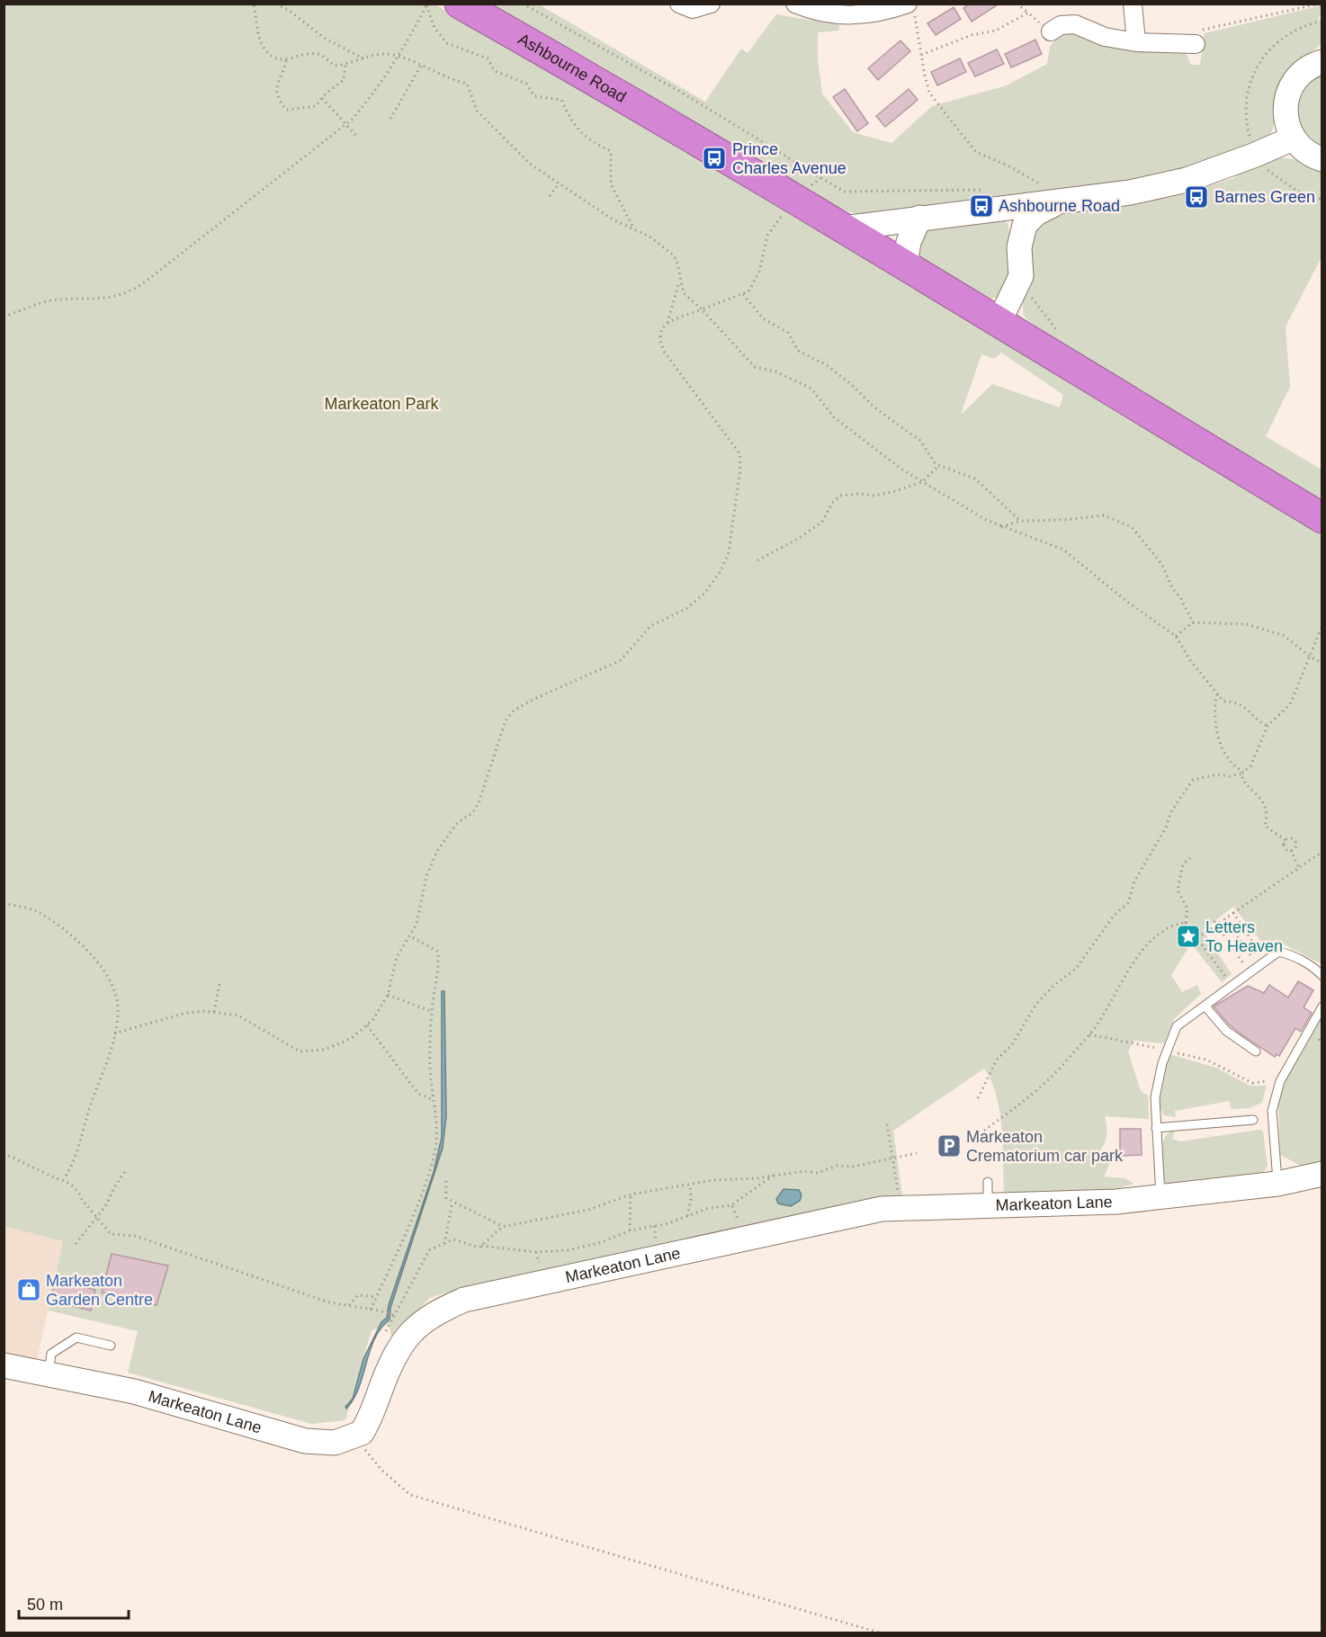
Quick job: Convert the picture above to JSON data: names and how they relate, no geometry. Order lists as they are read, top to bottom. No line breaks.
{"streets":{"highway":["Ashbourne Road"],"street":["Markeaton Lane"]},"parks":["Markeaton Park"],"places":{"bus stop":["Prince Charles Avenue","Barnes Green","Ashbourne Road"],"place":["Letters To Heaven"],"parking":["Markeaton Crematorium car park"],"shop":["Markeaton Garden Centre"]},"scale_bar":"50 m"}
